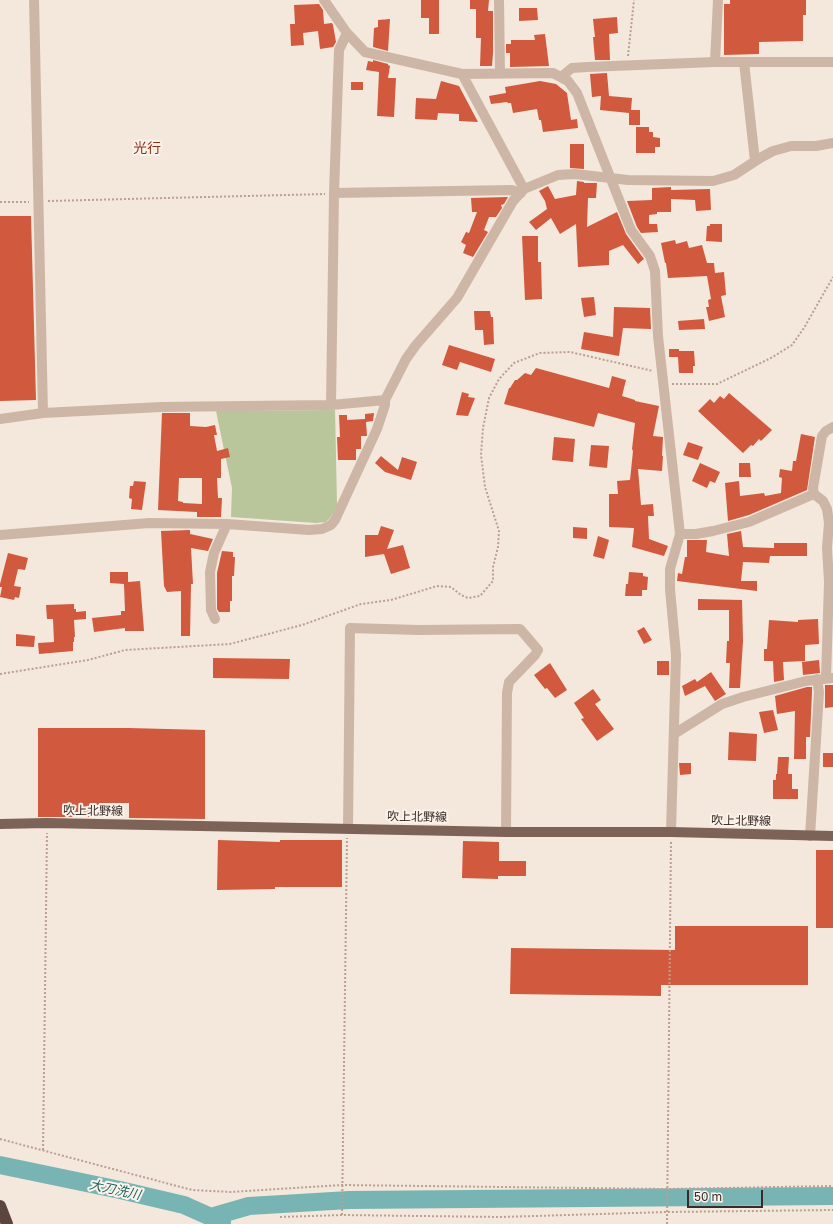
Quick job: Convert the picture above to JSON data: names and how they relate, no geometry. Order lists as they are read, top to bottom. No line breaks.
{"streets":{"main road":["吹上北野線"]},"districts":["光行"],"water":["大刀洗川"],"scale_bar":"50 m"}
